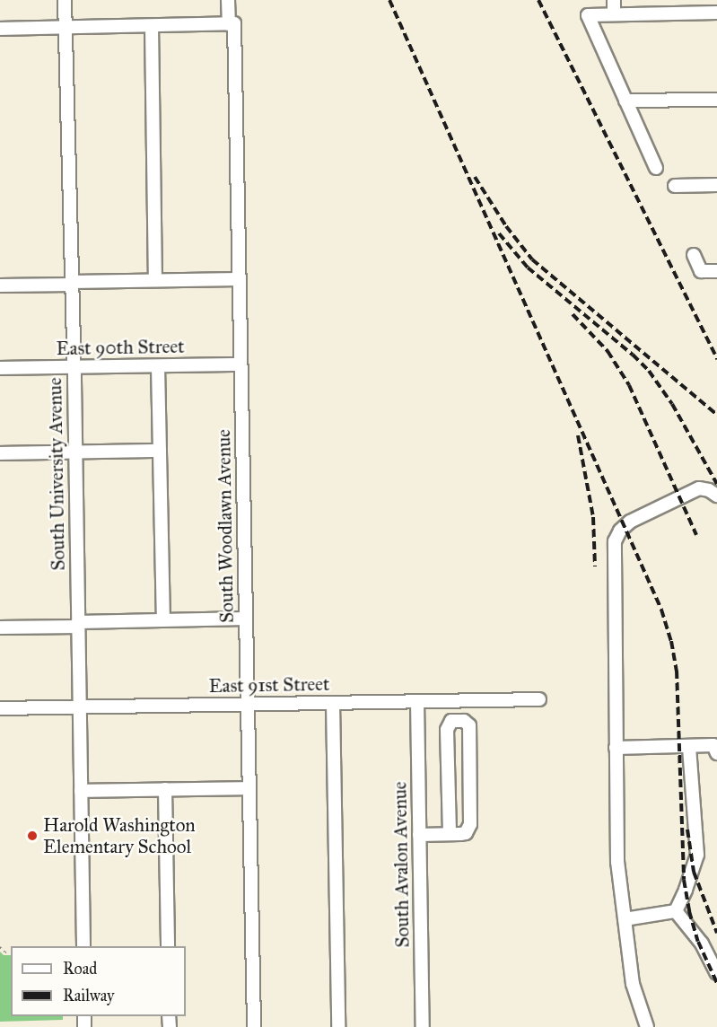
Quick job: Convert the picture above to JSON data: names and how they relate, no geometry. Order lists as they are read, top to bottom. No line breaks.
{"streets":{"street":["East 90th Street","South University Avenue","South Woodlawn Avenue","East 91st Street","South Avalon Avenue"]},"crossings":[["East 90th Street","South University Avenue"],["East 90th Street","South Woodlawn Avenue"],["South University Avenue","East 91st Street"],["South Woodlawn Avenue","East 91st Street"],["East 91st Street","South Avalon Avenue"]],"places":["Harold Washington Elementary School"],"legend":["Road","Railway"]}
